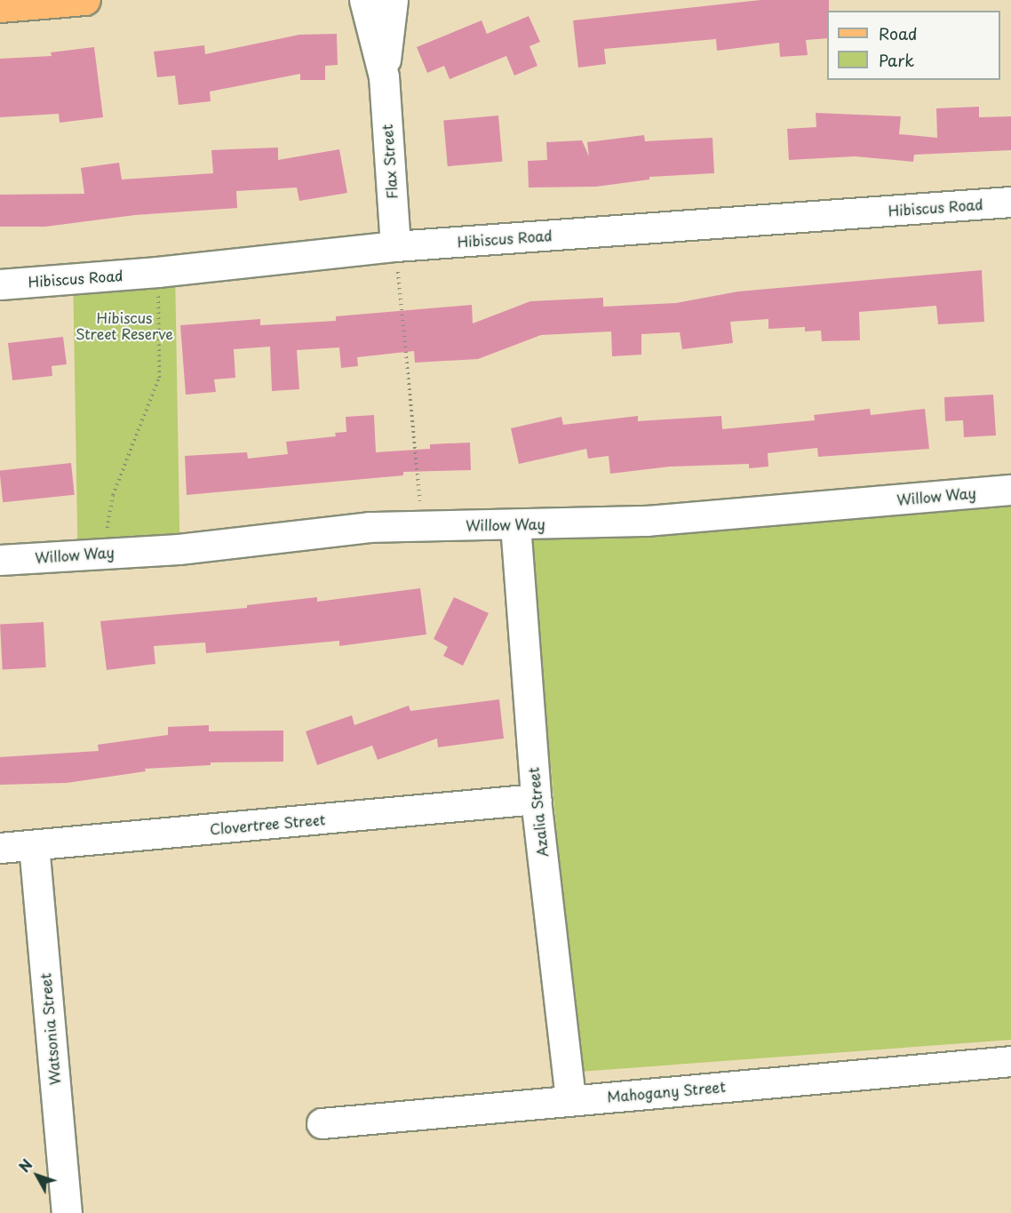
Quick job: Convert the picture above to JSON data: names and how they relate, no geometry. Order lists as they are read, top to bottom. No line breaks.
{"streets":{"street":["Flax Street","Hibiscus Road","Willow Way","Azalia Street","Clovertree Street","Watsonia Street","Mahogany Street"]},"crossings":[["Flax Street","Hibiscus Road"],["Willow Way","Azalia Street"],["Azalia Street","Clovertree Street"],["Azalia Street","Mahogany Street"],["Clovertree Street","Watsonia Street"]],"parks":["Hibiscus Street Reserve"],"legend":["Road","Park"],"north":"top left"}
